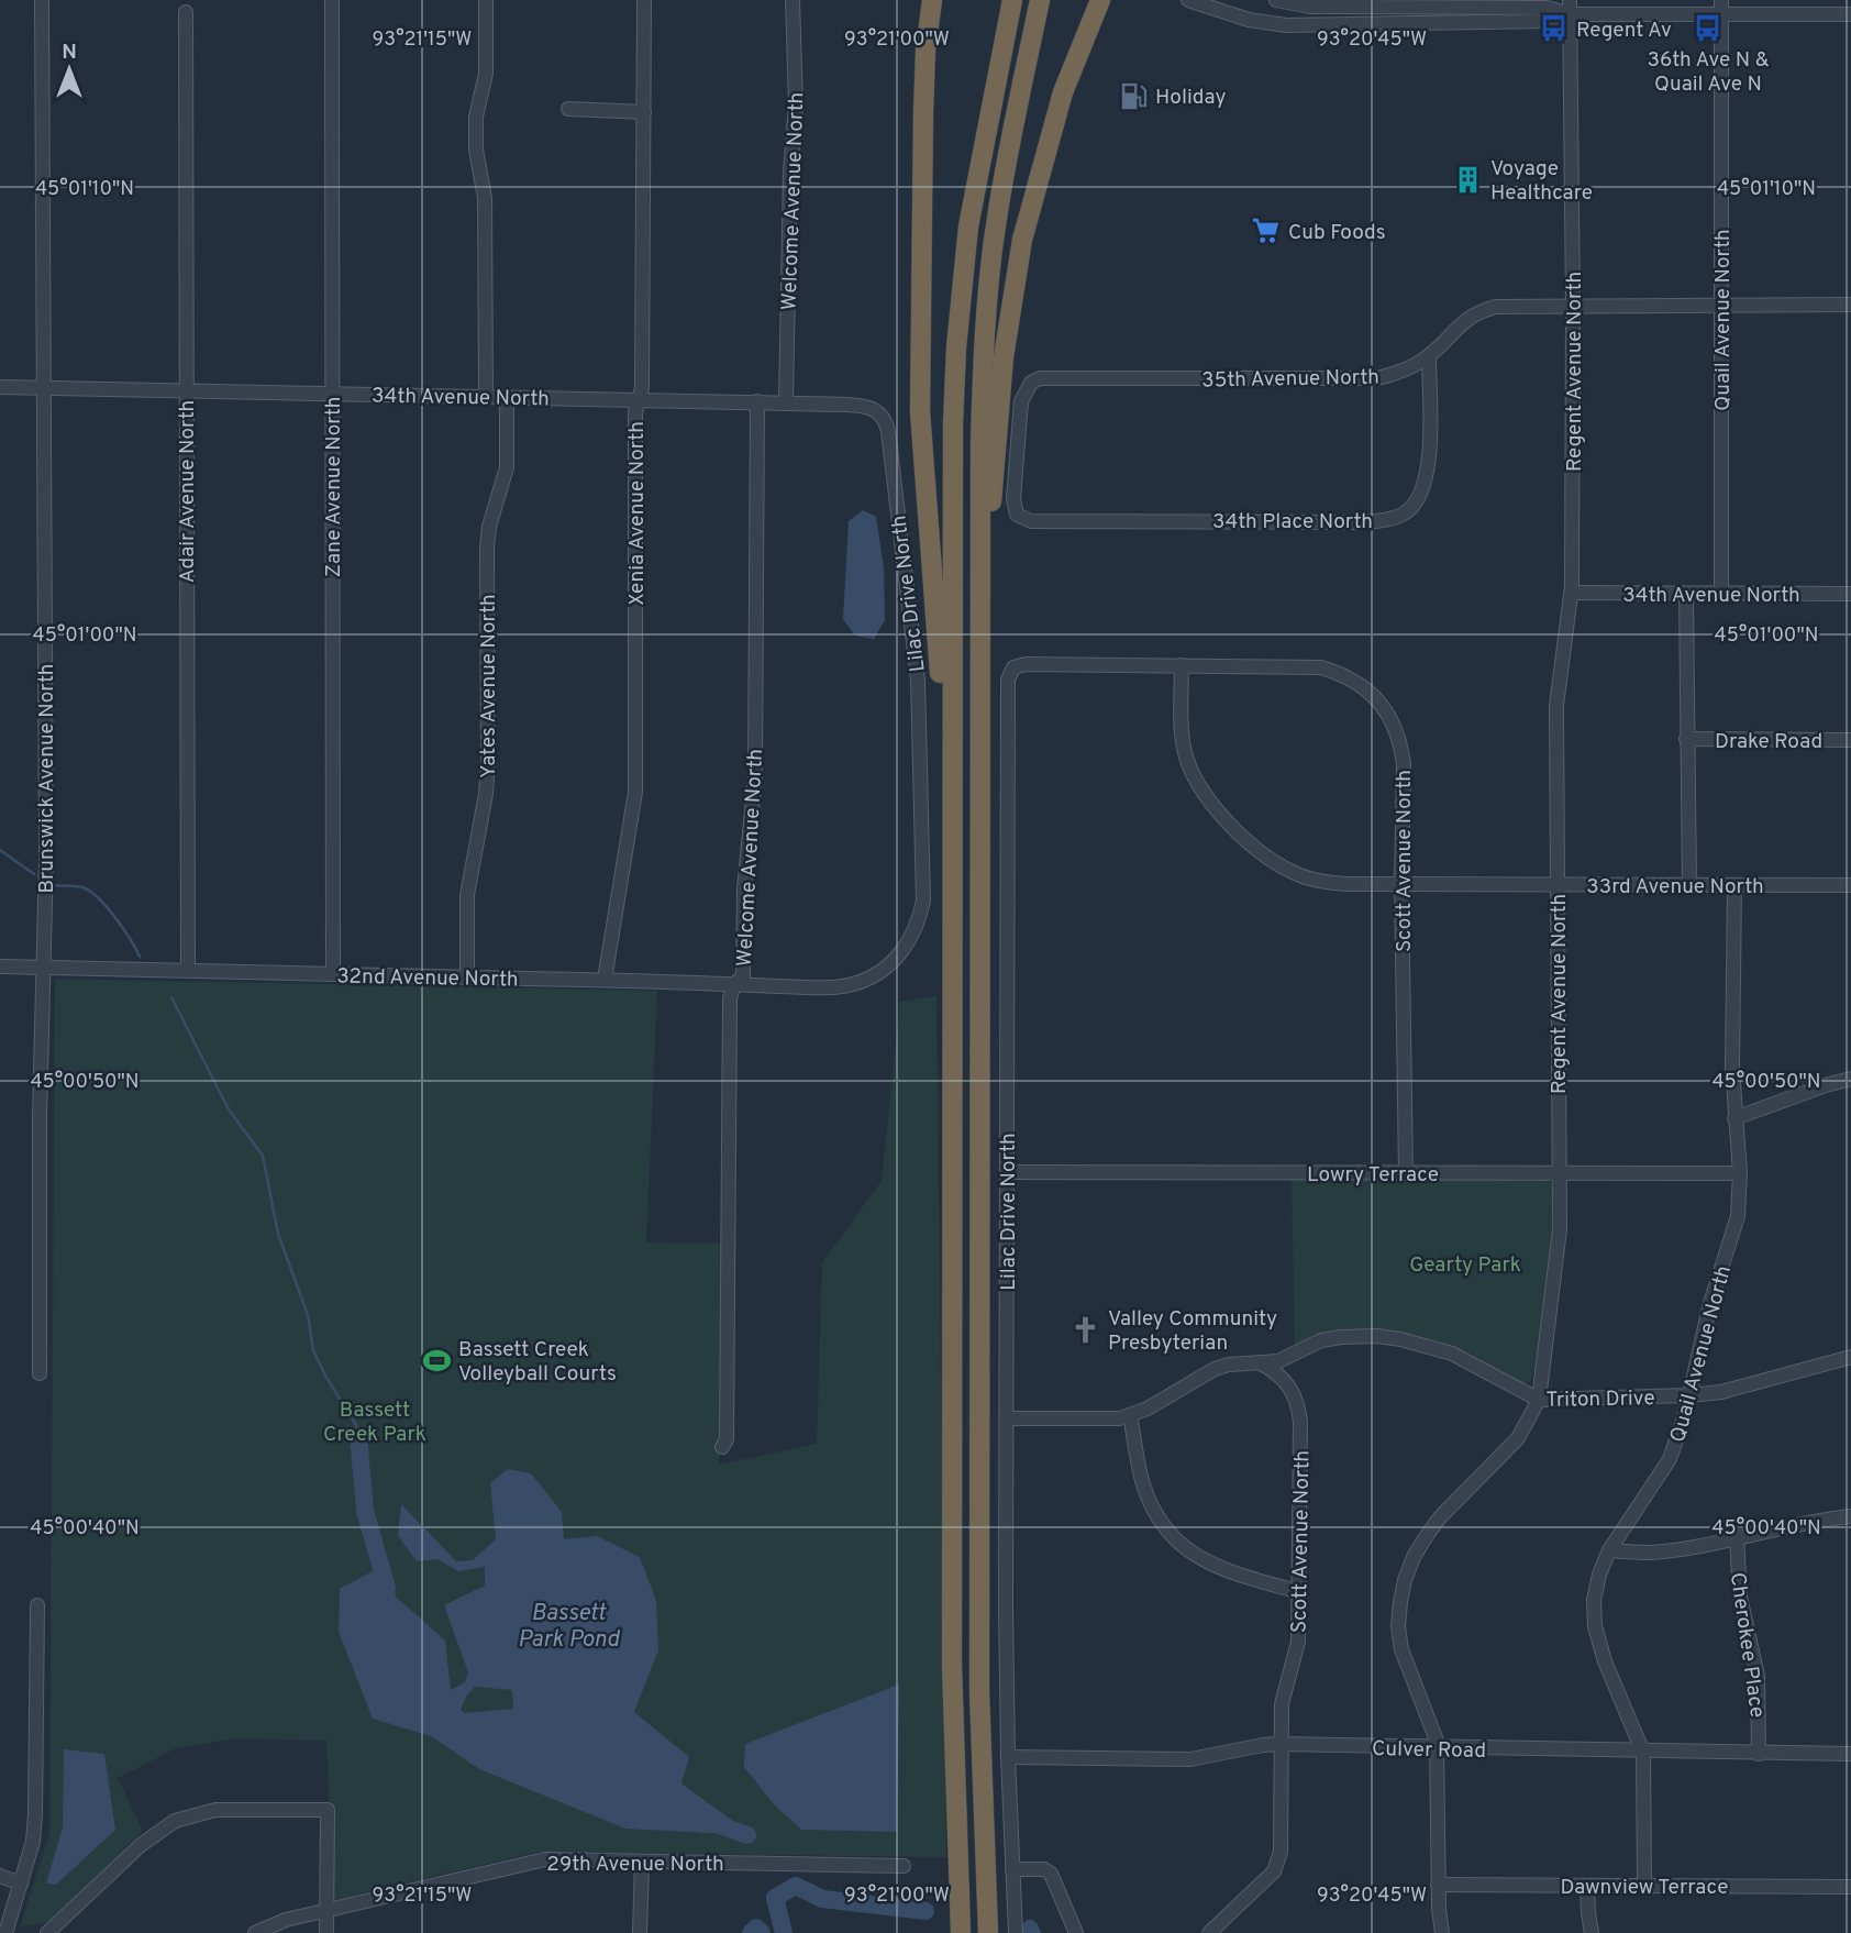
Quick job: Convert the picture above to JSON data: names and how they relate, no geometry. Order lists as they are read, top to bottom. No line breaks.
{"streets":{"street":["Welcome Avenue North","Quail Avenue North","Regent Avenue North","35th Avenue North","34th Avenue North","Zane Avenue North","Adair Avenue North","Xenia Avenue North","34th Place North","Lilac Drive North","Yates Avenue North","Drake Road","Brunswick Avenue North","Scott Avenue North","33rd Avenue North","32nd Avenue North","Lowry Terrace","Triton Drive","Cherokee Place","Culver Road","29th Avenue North","Dawnview Terrace"]},"crossings":[["Welcome Avenue North","34th Avenue North"],["Welcome Avenue North","32nd Avenue North"],["Quail Avenue North","35th Avenue North"],["Quail Avenue North","34th Avenue North"],["Quail Avenue North","33rd Avenue North"],["Quail Avenue North","Lowry Terrace"],["Quail Avenue North","Triton Drive"],["Quail Avenue North","Culver Road"],["Quail Avenue North","Dawnview Terrace"],["Regent Avenue North","35th Avenue North"],["Regent Avenue North","34th Avenue North"],["Regent Avenue North","33rd Avenue North"],["Regent Avenue North","Lowry Terrace"],["Regent Avenue North","Triton Drive"],["Regent Avenue North","Culver Road"],["Regent Avenue North","Dawnview Terrace"],["35th Avenue North","34th Place North"],["34th Avenue North","Zane Avenue North"],["34th Avenue North","Adair Avenue North"],["34th Avenue North","Xenia Avenue North"],["34th Avenue North","Lilac Drive North"],["34th Avenue North","Yates Avenue North"],["34th Avenue North","Brunswick Avenue North"],["Zane Avenue North","32nd Avenue North"],["Adair Avenue North","32nd Avenue North"],["Xenia Avenue North","32nd Avenue North"],["Lilac Drive North","Scott Avenue North"],["Lilac Drive North","32nd Avenue North"],["Lilac Drive North","Lowry Terrace"],["Lilac Drive North","Triton Drive"],["Lilac Drive North","Culver Road"],["Yates Avenue North","32nd Avenue North"],["Brunswick Avenue North","32nd Avenue North"],["Scott Avenue North","33rd Avenue North"],["Scott Avenue North","Lowry Terrace"],["Scott Avenue North","Triton Drive"],["Scott Avenue North","Culver Road"],["Cherokee Place","Culver Road"]],"water":["Bassett Park Pond"],"parks":["Gearty Park","Bassett Creek Park"],"places":{"bus stop":["36th Ave N & Quail Ave N","Regent Av"],"fuel station":["Holiday"],"building":["Voyage Healthcare"],"supermarket":["Cub Foods"],"church":["Valley Community Presbyterian"],"sports":["Bassett Creek Volleyball Courts"]},"north":"top","coordinates":["93°21'15\"W","93°21'00\"W","93°20'45\"W","45°01'10\"N","45°01'00\"N","45°00'50\"N","45°00'40\"N"]}
